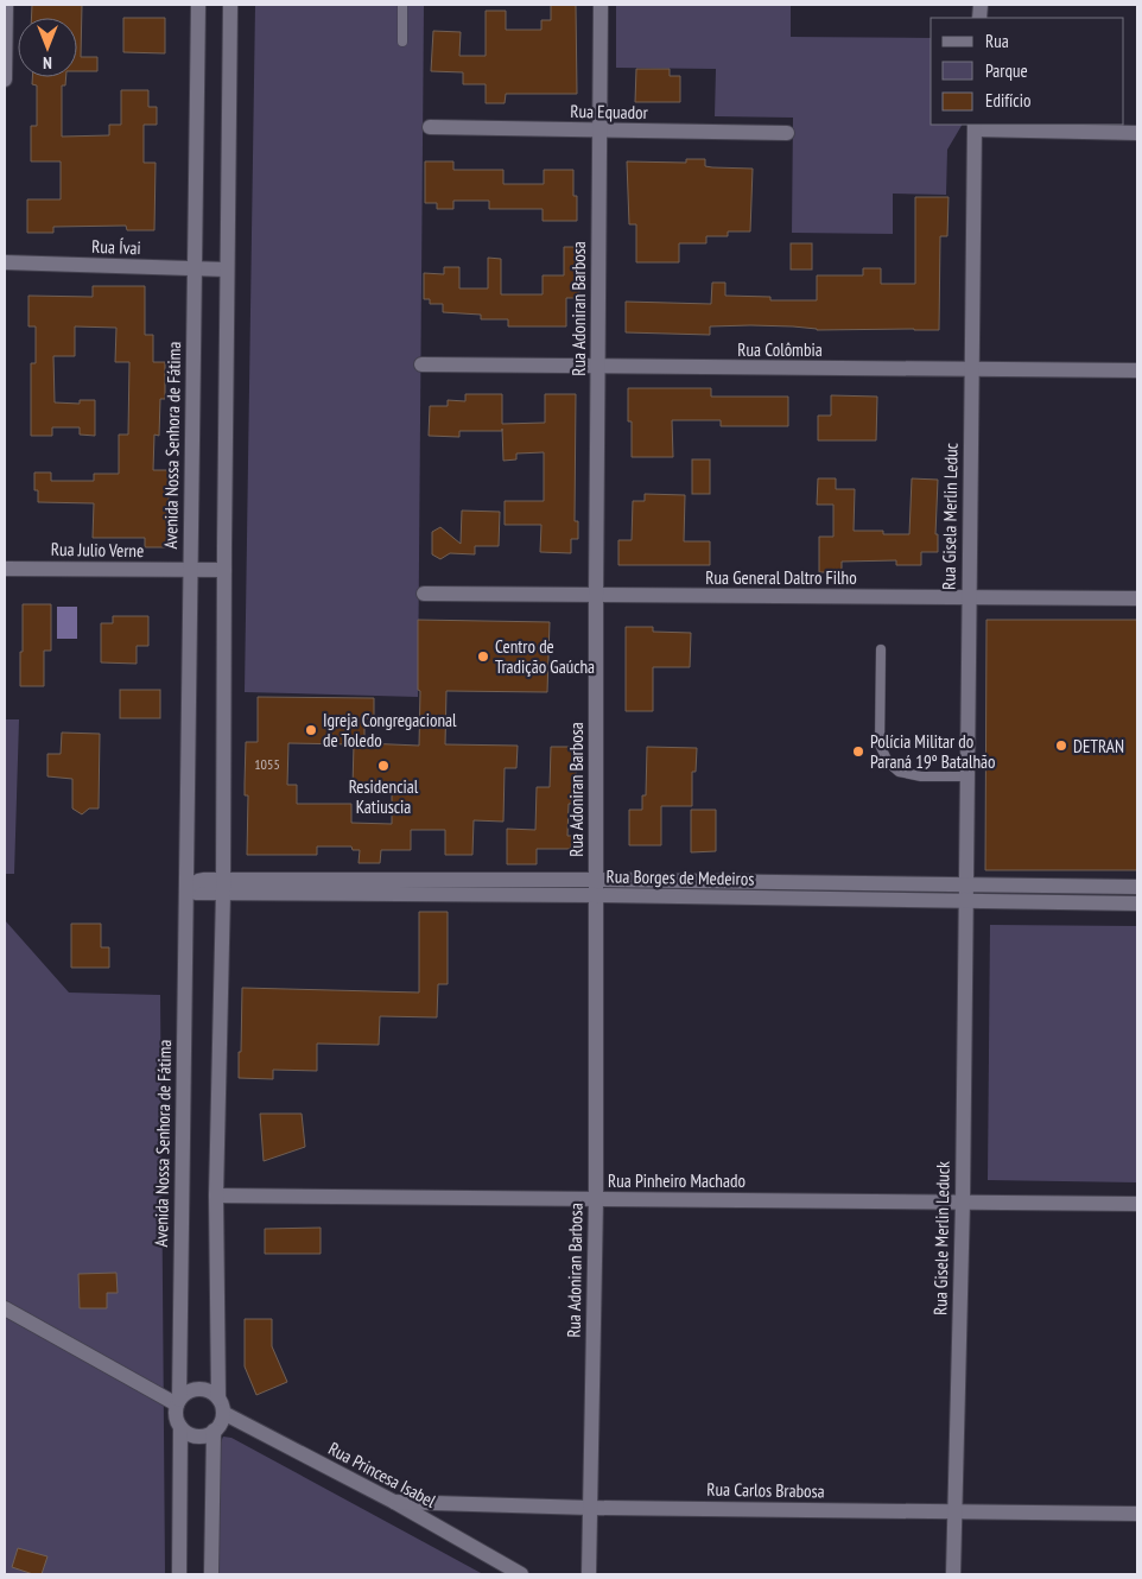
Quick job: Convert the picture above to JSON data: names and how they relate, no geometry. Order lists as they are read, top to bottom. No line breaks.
{"streets":{"street":["Rua Equador","Rua Ívai","Rua Adoniran Barbosa","Rua Colômbia","Avenida Nossa Senhora de Fátima","Rua Gisela Merlin Leduc","Rua Julio Verne","Rua General Daltro Filho","Rua Borges de Medeiros","Rua Pinheiro Machado","Rua Gisele Merlin Leduck","Rua Princesa Isabel","Rua Carlos Brabosa"]},"crossings":[["Rua Equador","Rua Adoniran Barbosa"],["Rua Ívai","Avenida Nossa Senhora de Fátima"],["Rua Adoniran Barbosa","Rua Colômbia"],["Rua Adoniran Barbosa","Rua General Daltro Filho"],["Rua Adoniran Barbosa","Rua Borges de Medeiros"],["Rua Adoniran Barbosa","Rua Pinheiro Machado"],["Rua Adoniran Barbosa","Rua Carlos Brabosa"],["Rua Colômbia","Rua Gisela Merlin Leduc"],["Avenida Nossa Senhora de Fátima","Rua Julio Verne"],["Avenida Nossa Senhora de Fátima","Rua Princesa Isabel"],["Rua Gisela Merlin Leduc","Rua General Daltro Filho"],["Rua Gisela Merlin Leduc","Rua Borges de Medeiros"],["Rua Gisela Merlin Leduc","Rua Gisele Merlin Leduck"],["Rua Borges de Medeiros","Rua Gisele Merlin Leduck"],["Rua Pinheiro Machado","Rua Gisele Merlin Leduck"],["Rua Gisele Merlin Leduck","Rua Carlos Brabosa"],["Rua Princesa Isabel","Rua Carlos Brabosa"]],"places":["Centro de Tradição Gaúcha","Igreja Congregacional de Toledo","DETRAN","Polícia Militar do Paraná 19º Batalhão","Residencial Katiuscia"],"house_numbers":["1055"],"legend":["Rua","Parque","Edifício"],"north":"bottom"}
